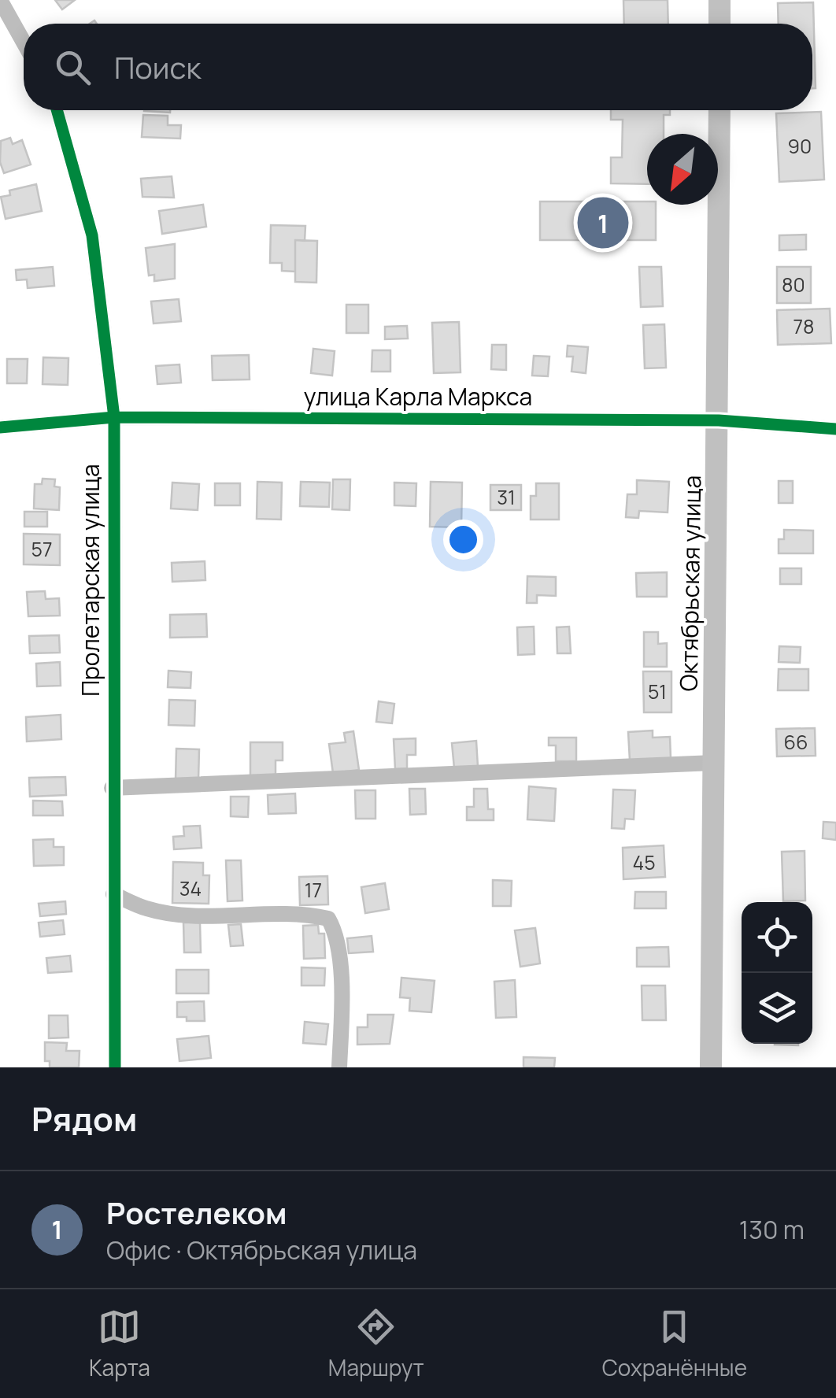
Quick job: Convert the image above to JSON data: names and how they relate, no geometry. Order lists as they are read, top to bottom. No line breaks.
{"streets":{"main road":["Октябрьская улица"],"street":["улица Карла Маркса","Пролетарская улица"]},"crossings":[["улица Карла Маркса","Пролетарская улица"],["улица Карла Маркса","Октябрьская улица"]],"house_numbers":["90","80","78","31","57","51","66","45","34","17"],"north":"bottom left","page":{"search":"Поиск","pins":"1","heading":"Рядом","list":[{"mark":"1","name":"Ростелеком","note":"Офис · Октябрьская улица","value":"130 m"}],"nav":["Карта","Маршрут","Сохранённые"]}}
